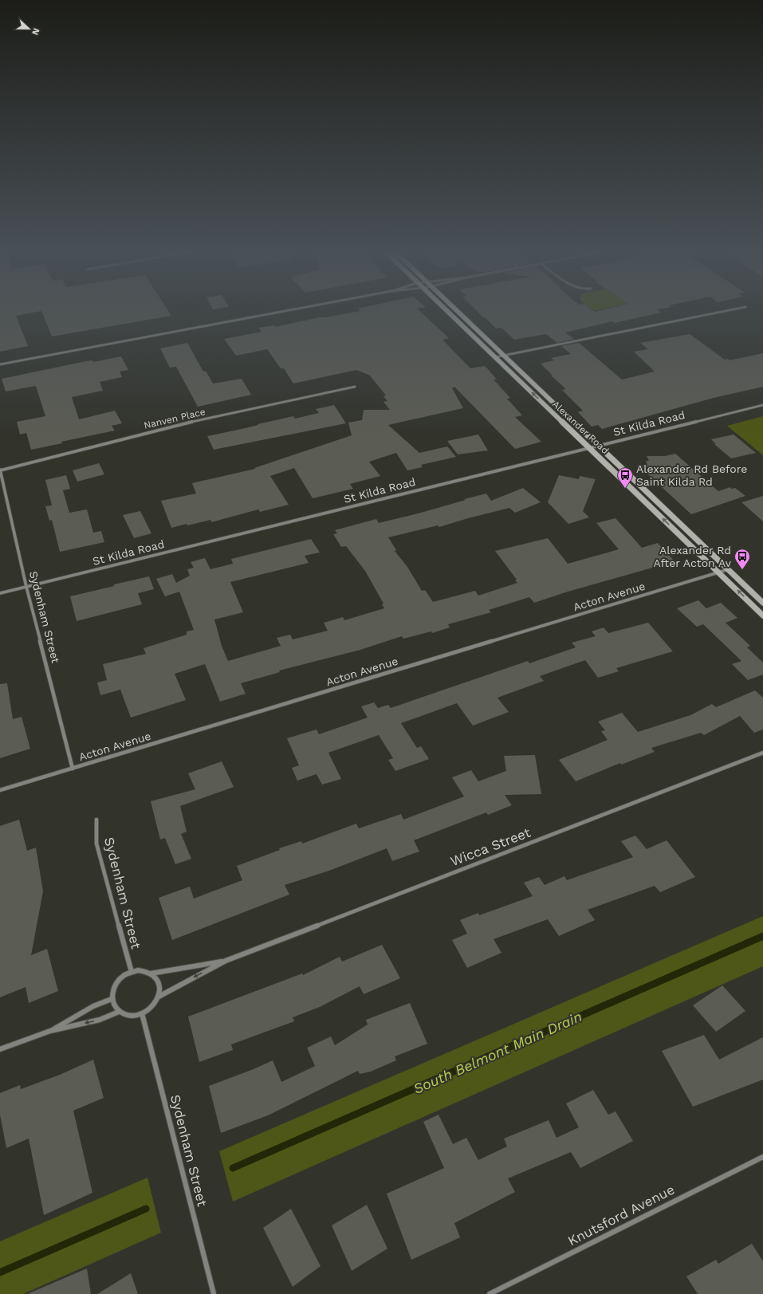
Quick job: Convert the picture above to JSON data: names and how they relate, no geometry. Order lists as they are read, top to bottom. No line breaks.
{"streets":{"main road":["Alexander Road"],"street":["Nanven Place","St Kilda Road","Acton Avenue","Sydenham Street","Wicca Street","Knutsford Avenue"]},"crossings":[["Nanven Place","Sydenham Street"],["St Kilda Road","Alexander Road"],["St Kilda Road","Sydenham Street"],["Alexander Road","Acton Avenue"],["Acton Avenue","Sydenham Street"],["Sydenham Street","Wicca Street"]],"water":["South Belmont Main Drain"],"places":{"bus stop":["Alexander Rd Before Saint Kilda Rd","Alexander Rd After Acton Av"]},"north":"right"}
